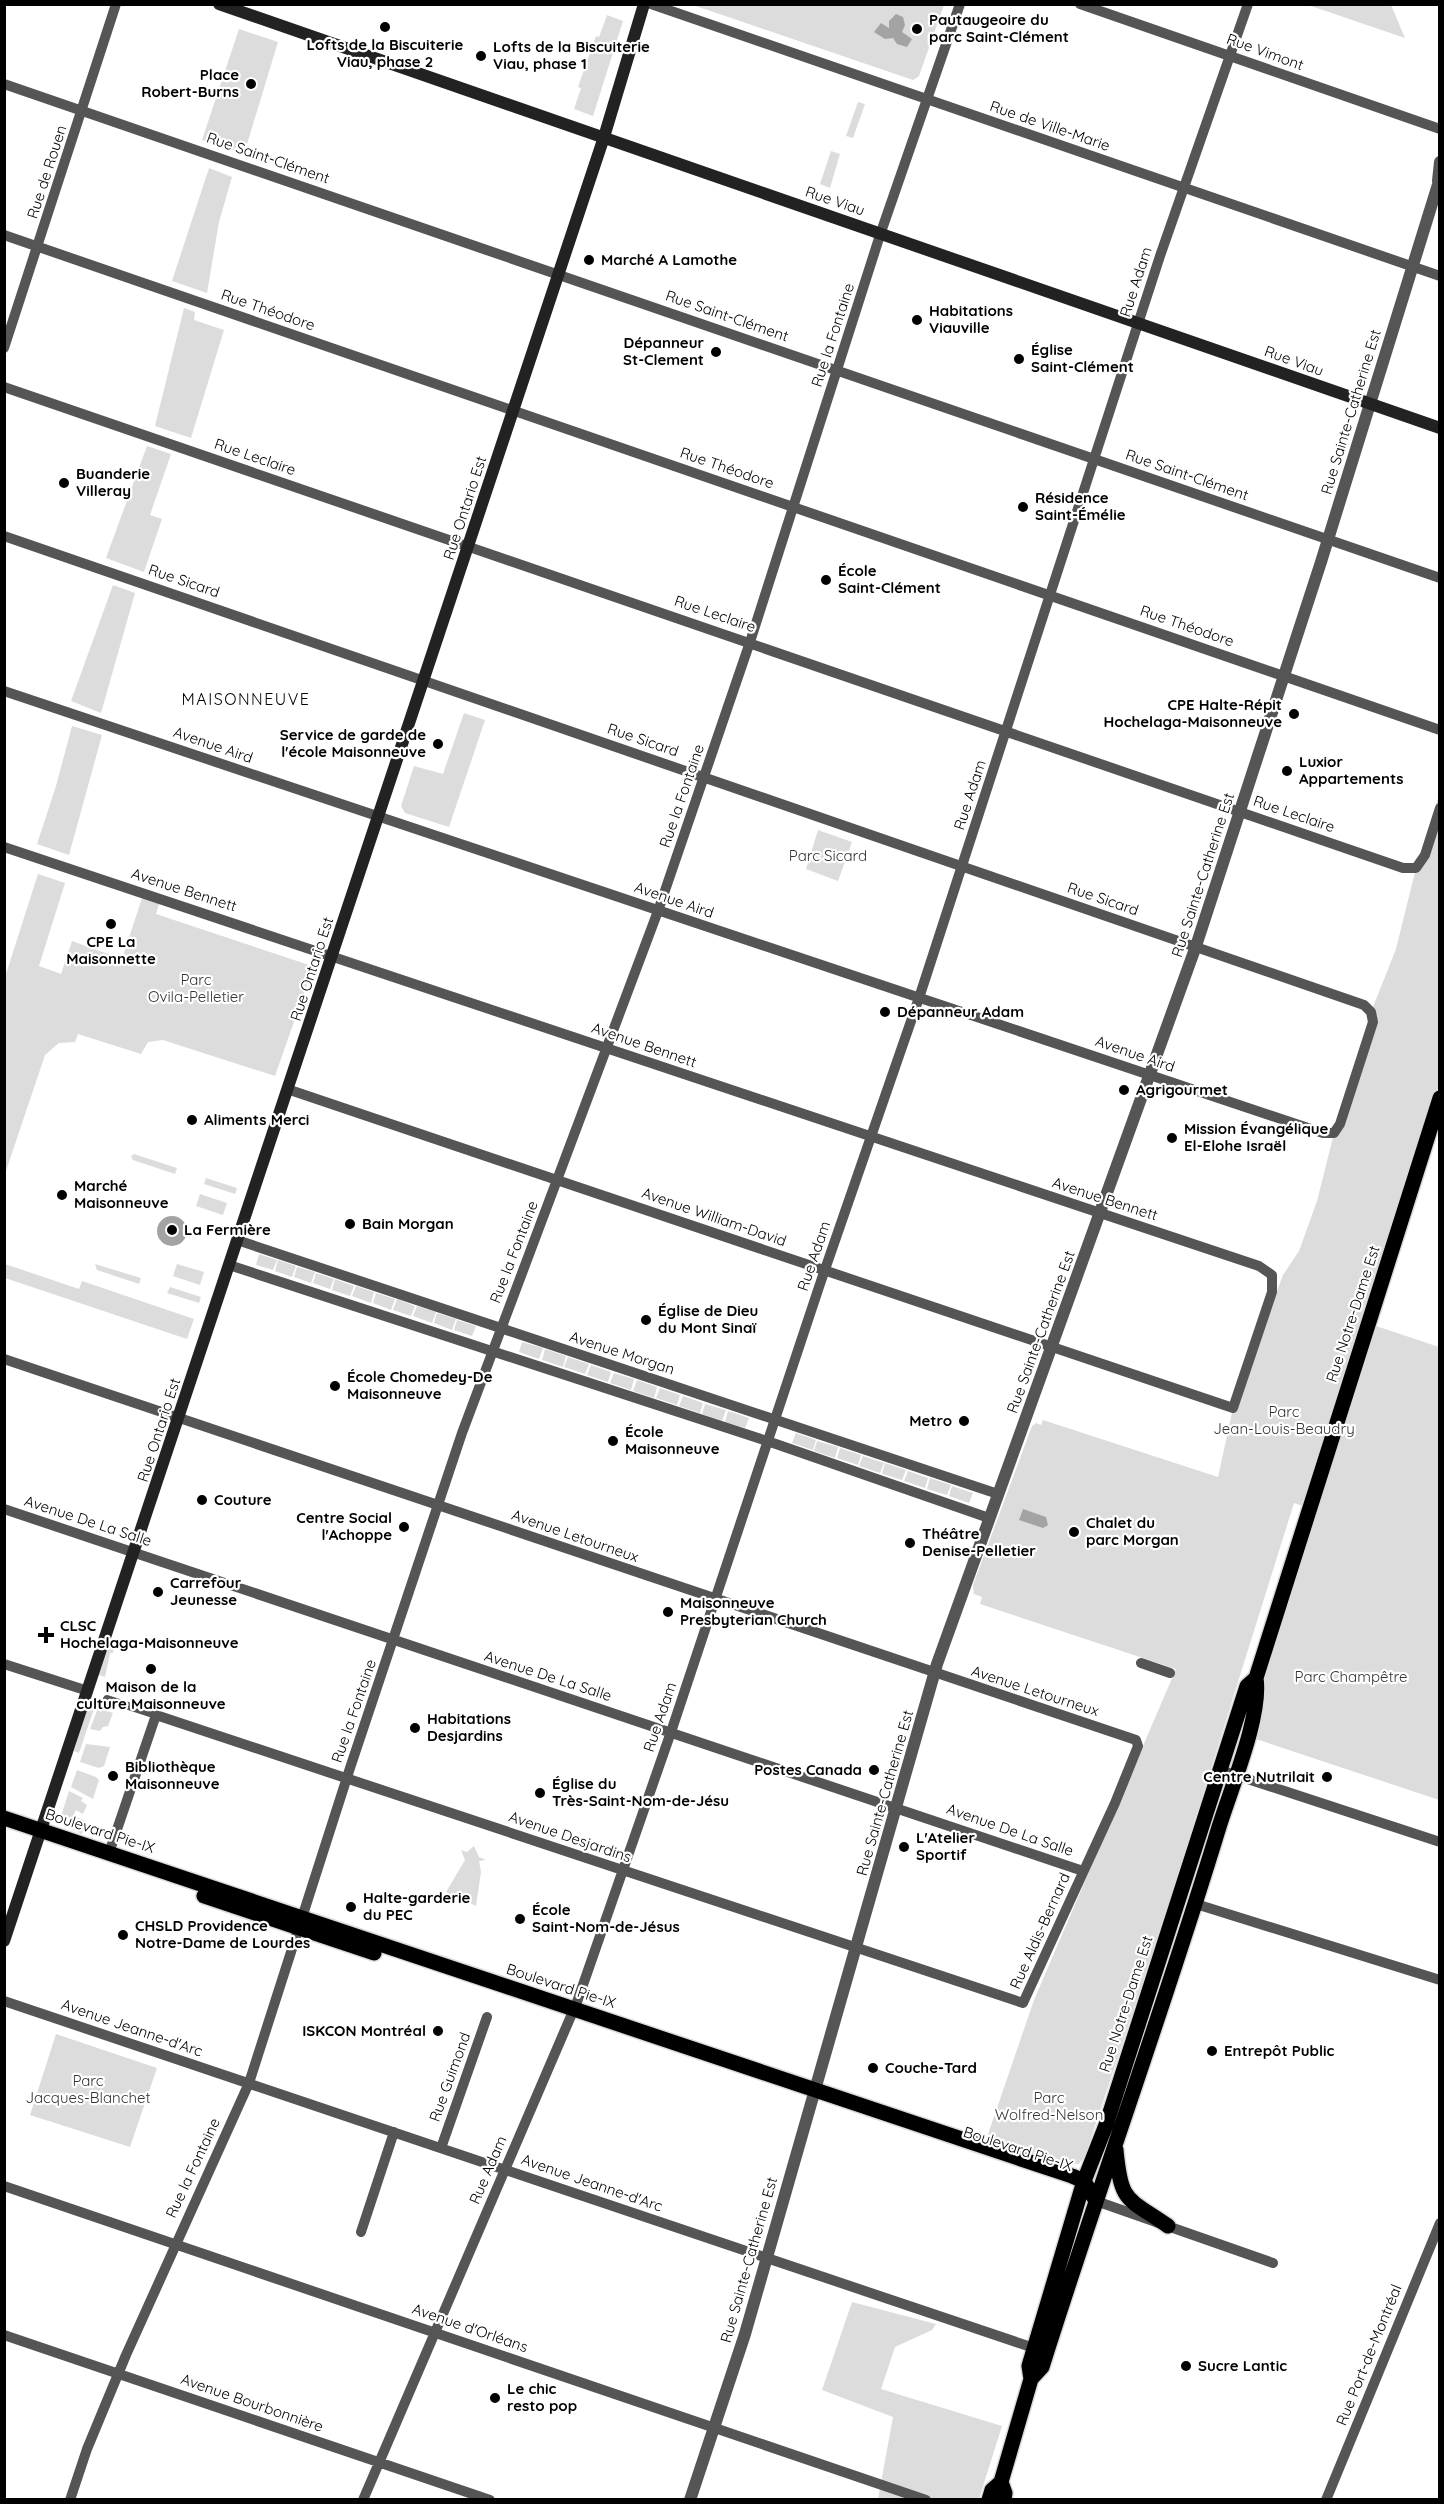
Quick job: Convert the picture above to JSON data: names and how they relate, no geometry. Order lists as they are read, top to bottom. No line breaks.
{"streets":{"main road":["Rue Viau","Rue Ontario Est","Rue Notre-Dame Est","Boulevard Pie-IX"],"street":["Rue Vimont","Rue de Ville-Marie","Rue Saint-Clément","Rue de Rouen","Rue Adam","Rue Théodore","Rue la Fontaine","Rue Sainte-Catherine Est","Rue Leclaire","Rue Sicard","Avenue Aird","Avenue Bennett","Avenue William-David","Avenue Morgan","Avenue De La Salle","Avenue Letourneux","Avenue Desjardins","Rue Aldis-Bernard","Avenue Jeanne-d'Arc","Rue Guimond","Avenue d'Orléans","Rue Port-de-Montréal","Avenue Bourbonnière"]},"crossings":[["Rue Vimont","Rue Adam"],["Rue de Ville-Marie","Rue Adam"],["Rue de Ville-Marie","Rue la Fontaine"],["Rue de Ville-Marie","Rue Sainte-Catherine Est"],["Rue Saint-Clément","Rue de Rouen"],["Rue Saint-Clément","Rue Adam"],["Rue Saint-Clément","Rue la Fontaine"],["Rue Saint-Clément","Rue Sainte-Catherine Est"],["Rue Saint-Clément","Rue Ontario Est"],["Rue de Rouen","Rue Théodore"],["Rue Viau","Rue Adam"],["Rue Viau","Rue la Fontaine"],["Rue Viau","Rue Sainte-Catherine Est"],["Rue Viau","Rue Ontario Est"],["Rue Adam","Rue Théodore"],["Rue Adam","Rue Leclaire"],["Rue Adam","Rue Sicard"],["Rue Adam","Avenue Aird"],["Rue Adam","Avenue Bennett"],["Rue Adam","Avenue William-David"],["Rue Adam","Avenue Morgan"],["Rue Adam","Avenue De La Salle"],["Rue Adam","Avenue Letourneux"],["Rue Adam","Boulevard Pie-IX"],["Rue Adam","Avenue Desjardins"],["Rue Adam","Avenue Jeanne-d'Arc"],["Rue Adam","Avenue d'Orléans"],["Rue Adam","Avenue Bourbonnière"],["Rue Théodore","Rue la Fontaine"],["Rue Théodore","Rue Sainte-Catherine Est"],["Rue Théodore","Rue Ontario Est"],["Rue la Fontaine","Rue Leclaire"],["Rue la Fontaine","Rue Sicard"],["Rue la Fontaine","Avenue Aird"],["Rue la Fontaine","Avenue Bennett"],["Rue la Fontaine","Avenue William-David"],["Rue la Fontaine","Avenue Morgan"],["Rue la Fontaine","Avenue De La Salle"],["Rue la Fontaine","Avenue Letourneux"],["Rue la Fontaine","Boulevard Pie-IX"],["Rue la Fontaine","Avenue Desjardins"],["Rue la Fontaine","Avenue Jeanne-d'Arc"],["Rue la Fontaine","Avenue d'Orléans"],["Rue la Fontaine","Avenue Bourbonnière"],["Rue Sainte-Catherine Est","Rue Leclaire"],["Rue Sainte-Catherine Est","Rue Sicard"],["Rue Sainte-Catherine Est","Avenue Aird"],["Rue Sainte-Catherine Est","Avenue Bennett"],["Rue Sainte-Catherine Est","Avenue William-David"],["Rue Sainte-Catherine Est","Avenue Morgan"],["Rue Sainte-Catherine Est","Avenue De La Salle"],["Rue Sainte-Catherine Est","Avenue Letourneux"],["Rue Sainte-Catherine Est","Boulevard Pie-IX"],["Rue Sainte-Catherine Est","Avenue Desjardins"],["Rue Sainte-Catherine Est","Avenue Jeanne-d'Arc"],["Rue Sainte-Catherine Est","Avenue d'Orléans"],["Rue Leclaire","Rue Ontario Est"],["Rue Ontario Est","Rue Sicard"],["Rue Ontario Est","Avenue Aird"],["Rue Ontario Est","Avenue Bennett"],["Rue Ontario Est","Avenue William-David"],["Rue Ontario Est","Avenue Morgan"],["Rue Ontario Est","Avenue De La Salle"],["Rue Ontario Est","Avenue Letourneux"],["Rue Ontario Est","Boulevard Pie-IX"],["Rue Sicard","Avenue Aird"],["Avenue Bennett","Avenue William-David"],["Rue Notre-Dame Est","Boulevard Pie-IX"],["Rue Notre-Dame Est","Avenue Jeanne-d'Arc"],["Avenue De La Salle","Rue Aldis-Bernard"],["Avenue Letourneux","Rue Aldis-Bernard"],["Avenue Desjardins","Rue Aldis-Bernard"],["Avenue Jeanne-d'Arc","Rue Guimond"]],"districts":["MAISONNEUVE"],"parks":["Parc Sicard","Parc Ovila-Pelletier","Parc Jean-Louis-Beaudry","Parc Champêtre","Parc Jacques-Blanchet","Parc Wolfred-Nelson"],"places":{"other":["Lofts de la Biscuiterie Viau, phase 2","Pautaugeoire du parc Saint-Clément","Lofts de la Biscuiterie Viau, phase 1","Place Robert-Burns","Marché A Lamothe","Habitations Viauville","Dépanneur St-Clement","Église Saint-Clément","Buanderie Villeray","Résidence Saint-Émélie","École Saint-Clément","CPE Halte-Répit Hochelaga-Maisonneuve","Service de garde de l'école Maisonneuve","Luxior Appartements","CPE La Maisonnette","Dépanneur Adam","Agrigourmet","Aliments Merci","Mission Évangélique El-Elohe Israël","Marché Maisonneuve","Bain Morgan","La Fermière","Église de Dieu du Mont Sinaï","École Chomedey-De Maisonneuve","Metro","École Maisonneuve","Couture","Centre Social l'Achoppe","Chalet du parc Morgan","Théâtre Denise-Pelletier","Carrefour Jeunesse","Maisonneuve Presbyterian Church","Maison de la culture Maisonneuve","Habitations Desjardins","Postes Canada","Bibliothèque Maisonneuve","Centre Nutrilait","Église du Très-Saint-Nom-de-Jésu","L'Atelier Sportif","Halte-garderie du PEC","École Saint-Nom-de-Jésus","CHSLD Providence Notre-Dame de Lourdes","ISKCON Montréal","Entrepôt Public","Couche-Tard","Sucre Lantic","Le chic resto pop"],"health":["CLSC Hochelaga-Maisonneuve"]}}
